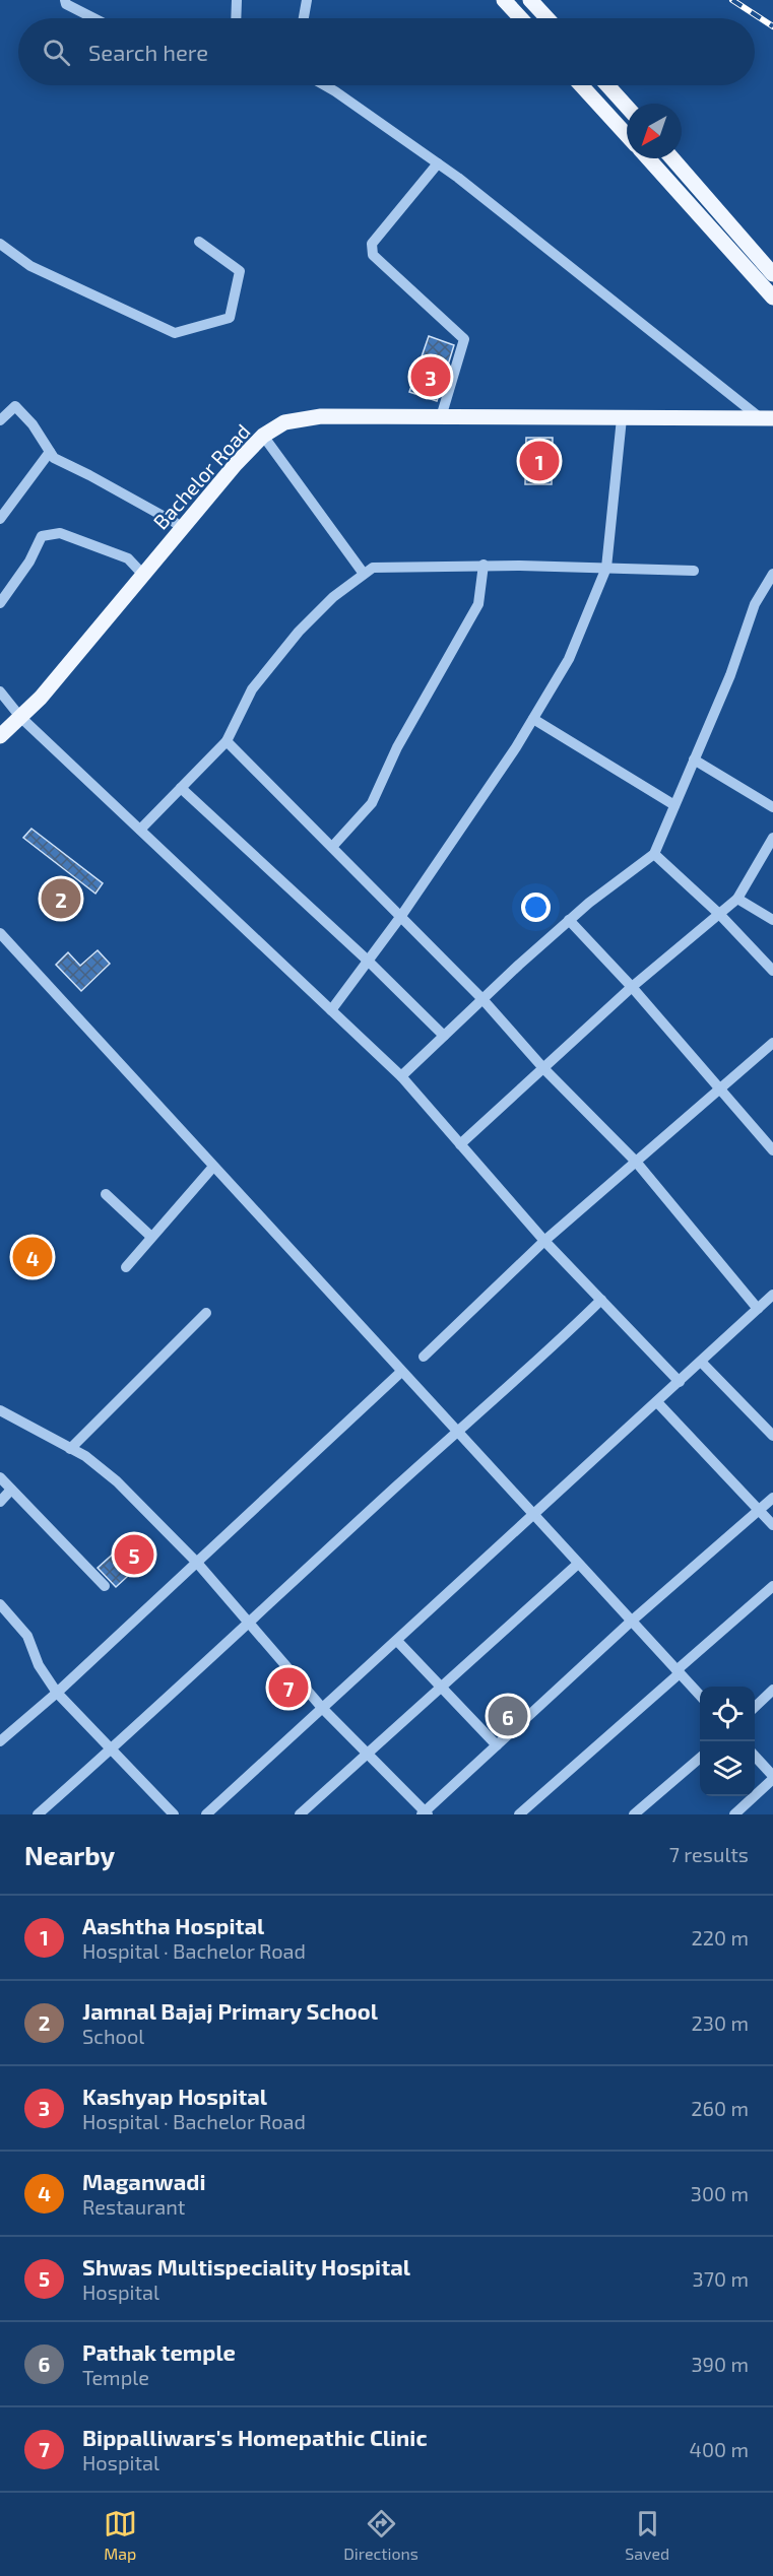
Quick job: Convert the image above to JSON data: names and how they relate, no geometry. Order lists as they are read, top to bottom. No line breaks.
{"streets":{"main road":["Bachelor Road"]},"north":"bottom left","page":{"search":"Search here","pins":["3","1","2","4","5","7","6"],"heading":["Nearby","7 results"],"list":[{"mark":"1","name":"Aashtha Hospital","note":"Hospital · Bachelor Road","value":"220 m"},{"mark":"2","name":"Jamnal Bajaj Primary School","note":"School","value":"230 m"},{"mark":"3","name":"Kashyap Hospital","note":"Hospital · Bachelor Road","value":"260 m"},{"mark":"4","name":"Maganwadi","note":"Restaurant","value":"300 m"},{"mark":"5","name":"Shwas Multispeciality Hospital","note":"Hospital","value":"370 m"},{"mark":"6","name":"Pathak temple","note":"Temple","value":"390 m"},{"mark":"7","name":"Bippalliwars's Homepathic Clinic","note":"Hospital","value":"400 m"}],"nav":["Map","Directions","Saved"]}}
